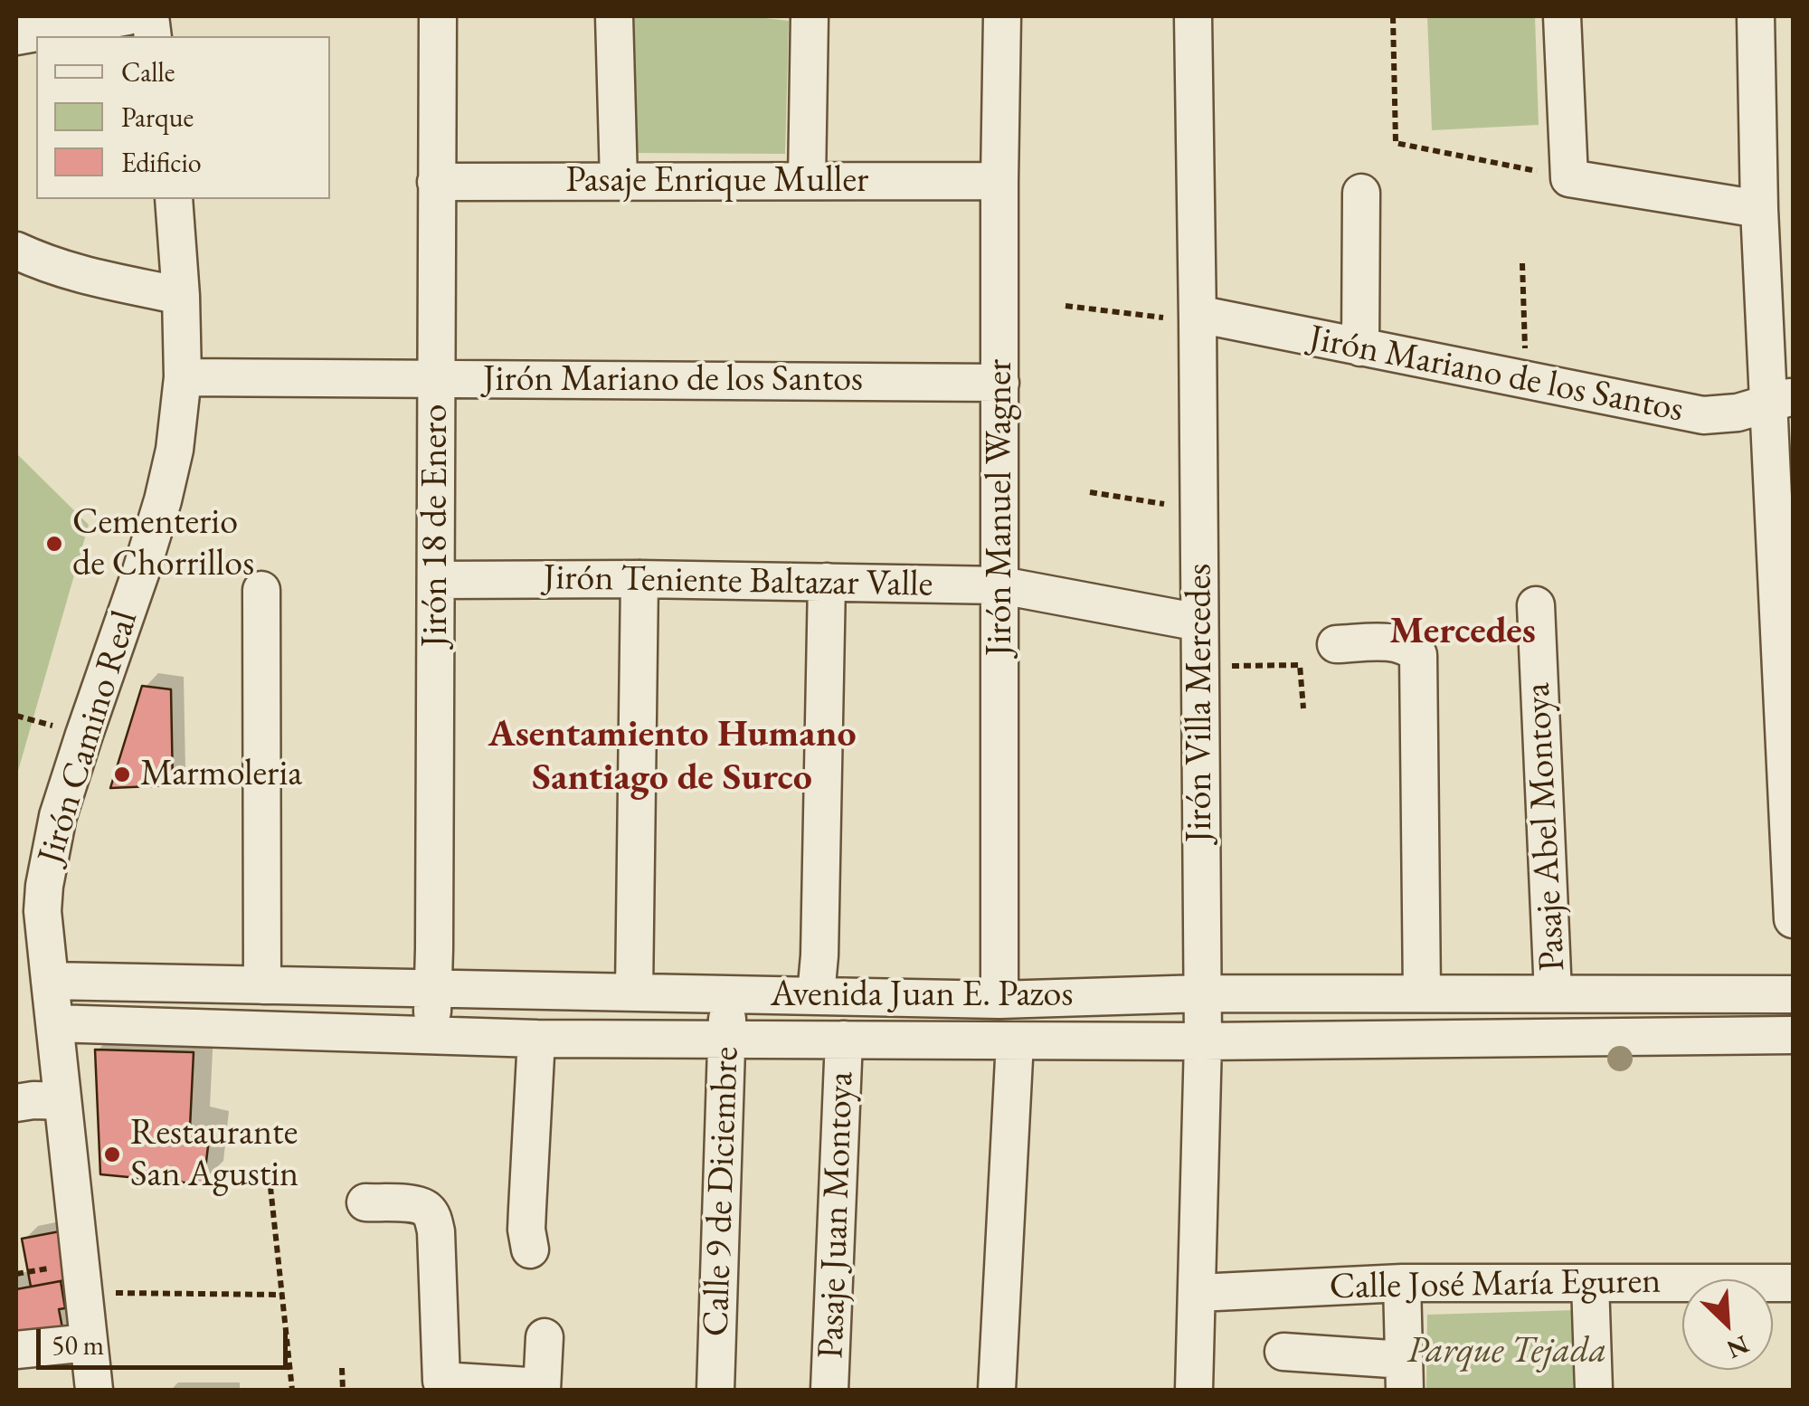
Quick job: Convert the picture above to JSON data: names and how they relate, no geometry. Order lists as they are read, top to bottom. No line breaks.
{"streets":{"street":["Pasaje Enrique Muller","Jirón Mariano de los Santos","Jirón Manuel Wagner","Jirón 18 de Enero","Jirón Teniente Baltazar Valle","Jirón Villa Mercedes","Jirón Camino Real","Pasaje Abel Montoya","Avenida Juan E. Pazos","Calle 9 de Diciembre","Pasaje Juan Montoya","Calle José María Eguren"]},"crossings":[["Pasaje Enrique Muller","Jirón Manuel Wagner"],["Pasaje Enrique Muller","Jirón 18 de Enero"],["Jirón Mariano de los Santos","Jirón Manuel Wagner"],["Jirón Mariano de los Santos","Jirón 18 de Enero"],["Jirón Mariano de los Santos","Jirón Villa Mercedes"],["Jirón Mariano de los Santos","Jirón Camino Real"],["Jirón Manuel Wagner","Jirón Teniente Baltazar Valle"],["Jirón Manuel Wagner","Avenida Juan E. Pazos"],["Jirón 18 de Enero","Jirón Teniente Baltazar Valle"],["Jirón 18 de Enero","Avenida Juan E. Pazos"],["Jirón Teniente Baltazar Valle","Jirón Villa Mercedes"],["Jirón Villa Mercedes","Avenida Juan E. Pazos"],["Jirón Villa Mercedes","Calle José María Eguren"],["Jirón Camino Real","Avenida Juan E. Pazos"],["Pasaje Abel Montoya","Avenida Juan E. Pazos"],["Avenida Juan E. Pazos","Calle 9 de Diciembre"],["Avenida Juan E. Pazos","Pasaje Juan Montoya"]],"districts":["Mercedes","Asentamiento Humano Santiago de Surco"],"parks":["Parque Tejada"],"places":["Cementerio de Chorrillos","Marmoleria","Restaurante San Agustin"],"legend":["Calle","Parque","Edificio"],"scale_bar":"50 m","north":"bottom right"}
